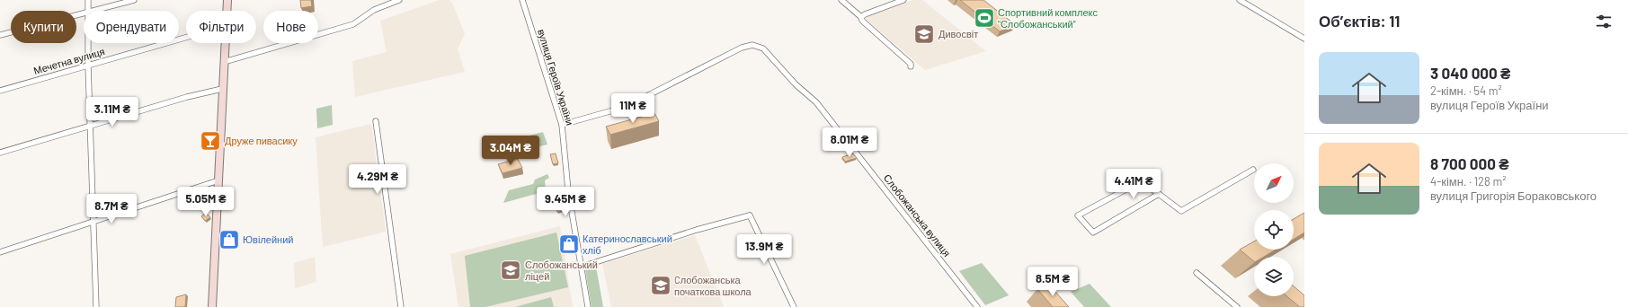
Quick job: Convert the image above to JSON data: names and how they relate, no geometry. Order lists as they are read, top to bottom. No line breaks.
{"streets":{"street":["Мечетна вулиця","вулиця Героїв України","Слобожанська вулиця"]},"crossings":[["вулиця Героїв України","Слобожанська вулиця"]],"places":{"sports":["Спортивний комплекс \"Слобожанський\""],"school or university":["Дивосвіт","Слобожанський ліцей","Cлобожанська початкова школа"],"bar":["Друже пивасику"],"shop":["Ювілейний","Катеринославський хліб"]},"north":"top right","page":{"heading":"Об’єктів: 11","chip":["Купити","Орендувати","Фільтри","Нове"],"list":[{"name":"3 040 000 ₴","note":"2-кімн. · 54 m² · вулиця Героїв України"},{"name":"8 700 000 ₴","note":"4-кімн. · 128 m² · вулиця Григорія Бораковського"}],"price":["11M ₴","3.11M ₴","8.01M ₴","3.04M ₴","4.29M ₴","4.41M ₴","5.05M ₴","9.45M ₴","8.7M ₴","13.9M ₴","8.5M ₴"]}}
